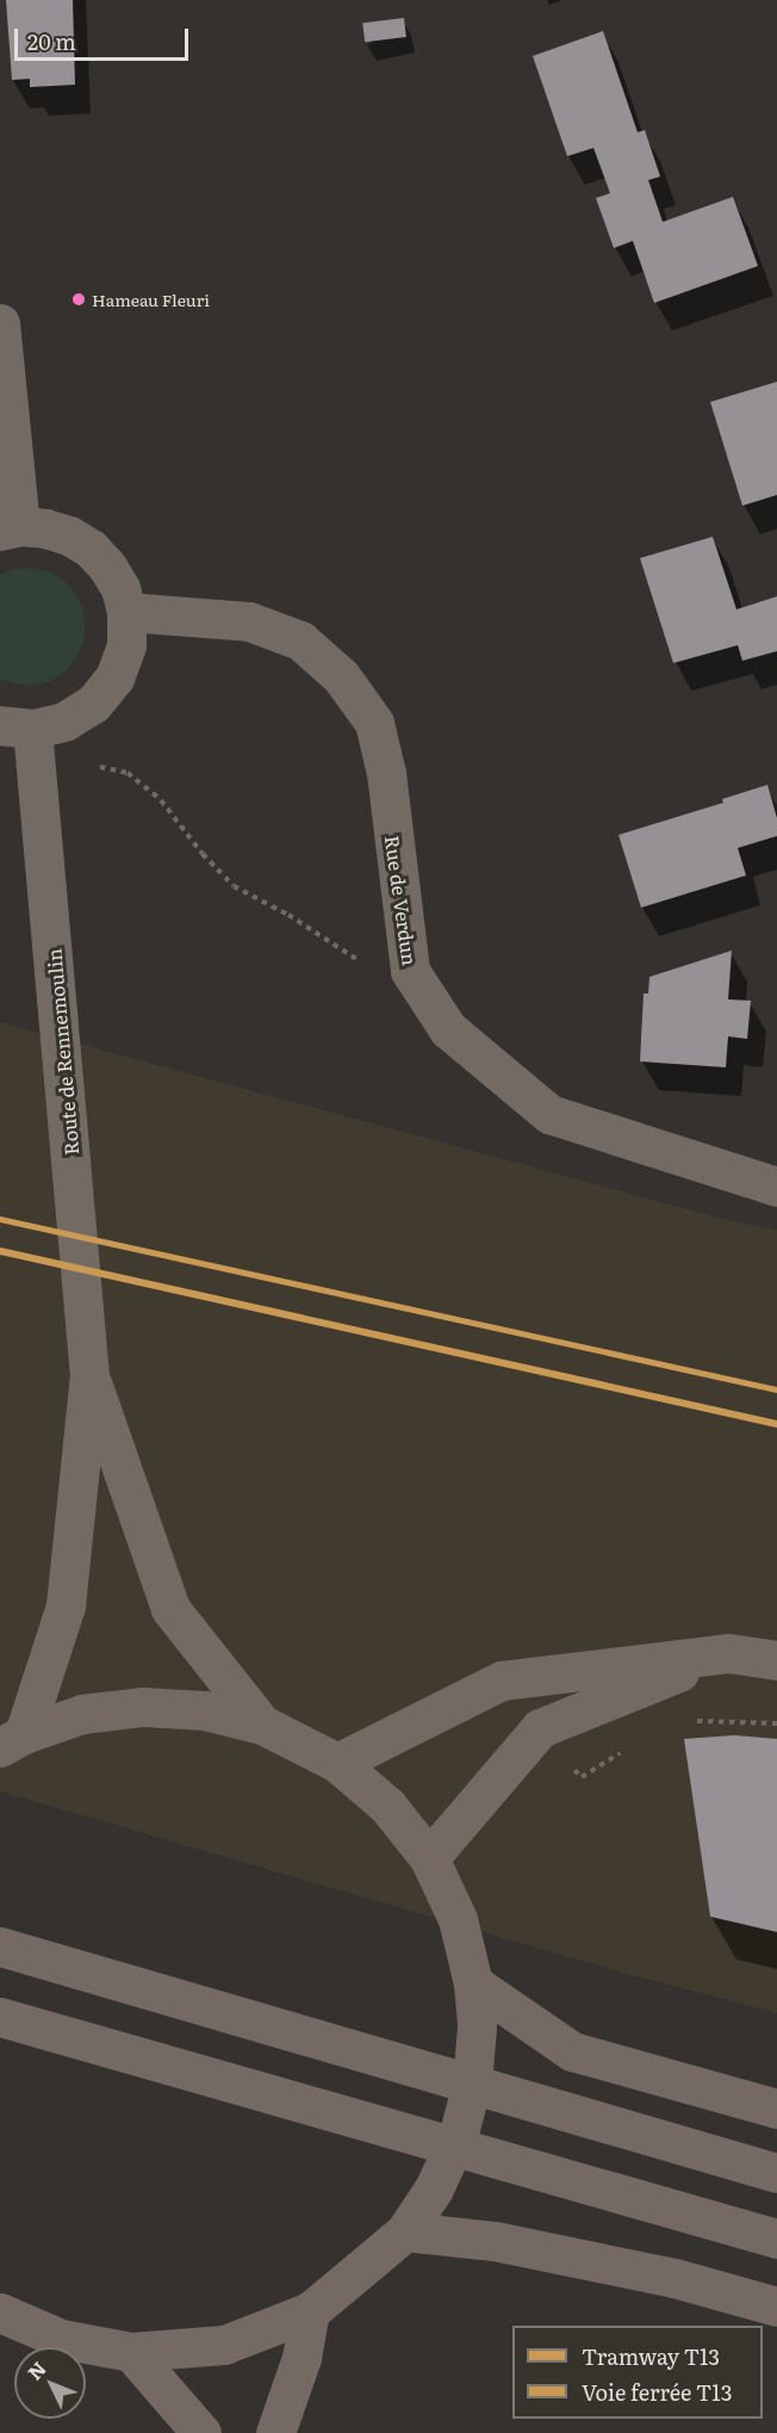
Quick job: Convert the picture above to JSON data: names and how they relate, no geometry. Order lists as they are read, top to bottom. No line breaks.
{"streets":{"street":["Rue de Verdun","Route de Rennemoulin"]},"places":["Hameau Fleuri"],"lines":["tram line T13","rail line T13"],"legend":["Tramway T13","Voie ferrée T13"],"scale_bar":"20 m","north":"top left"}
